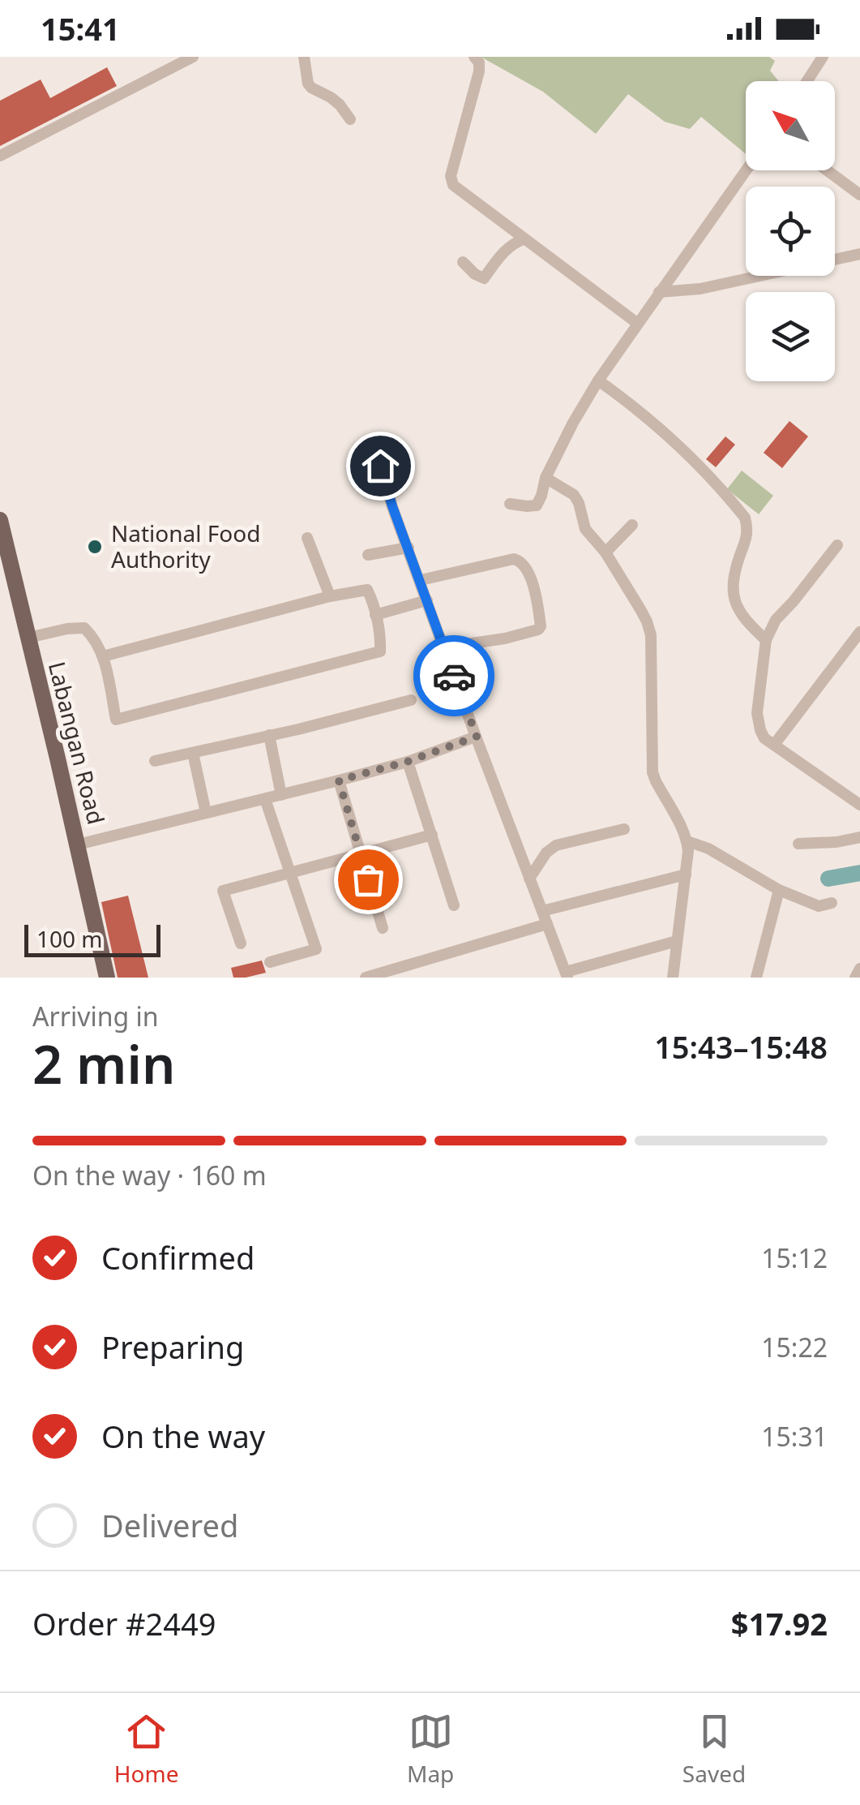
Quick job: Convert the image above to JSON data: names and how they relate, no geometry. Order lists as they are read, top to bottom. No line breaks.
{"streets":{"main road":["Labangan Road"]},"places":["National Food Authority"],"scale_bar":"100 m","north":"top left","page":{"status":"15:41","scale":"100 m","heading":["2 min","Arriving in","15:43–15:48"],"panel":["Order #2449","$17.92"],"bar":"On the way · 160 m","list":[["Confirmed","15:12"],["Preparing","15:22"],["On the way","15:31"],"Delivered"],"tabs":["Home","Map","Saved"]}}
